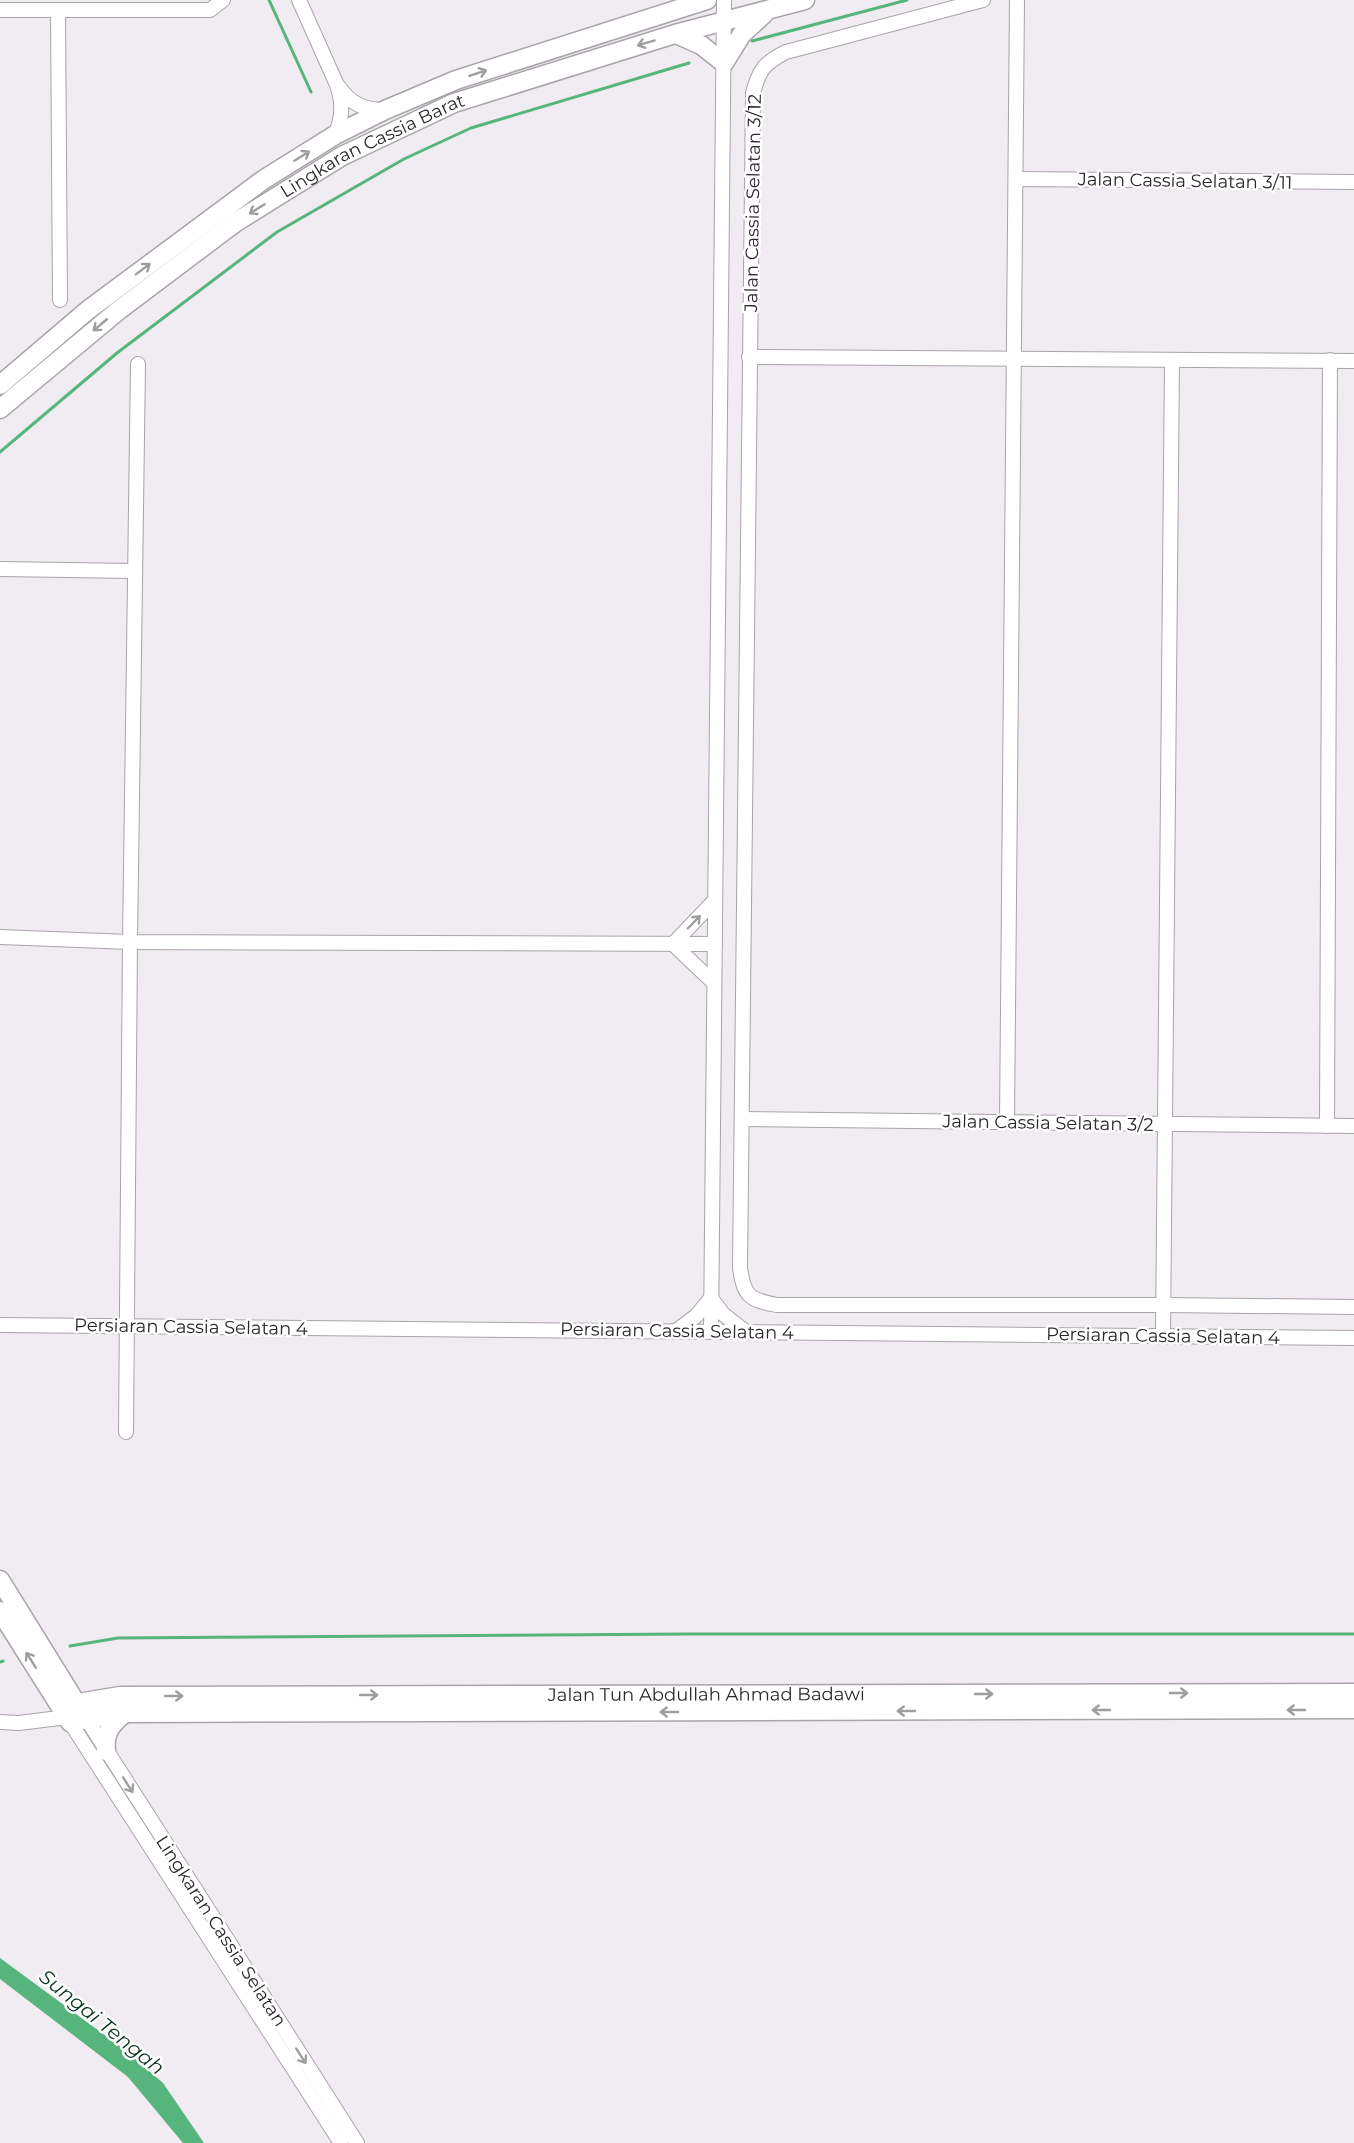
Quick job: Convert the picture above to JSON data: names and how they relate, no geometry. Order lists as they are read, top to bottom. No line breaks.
{"streets":{"main road":["Lingkaran Cassia Barat","Jalan Tun Abdullah Ahmad Badawi"],"street":["Jalan Cassia Selatan 3/11","Jalan Cassia Selatan 3/12","Jalan Cassia Selatan 3/2","Persiaran Cassia Selatan 4","Lingkaran Cassia Selatan"]},"crossings":[["Jalan Cassia Selatan 3/12","Jalan Cassia Selatan 3/2"],["Jalan Tun Abdullah Ahmad Badawi","Lingkaran Cassia Selatan"]],"water":["Sungai Tengah"]}
